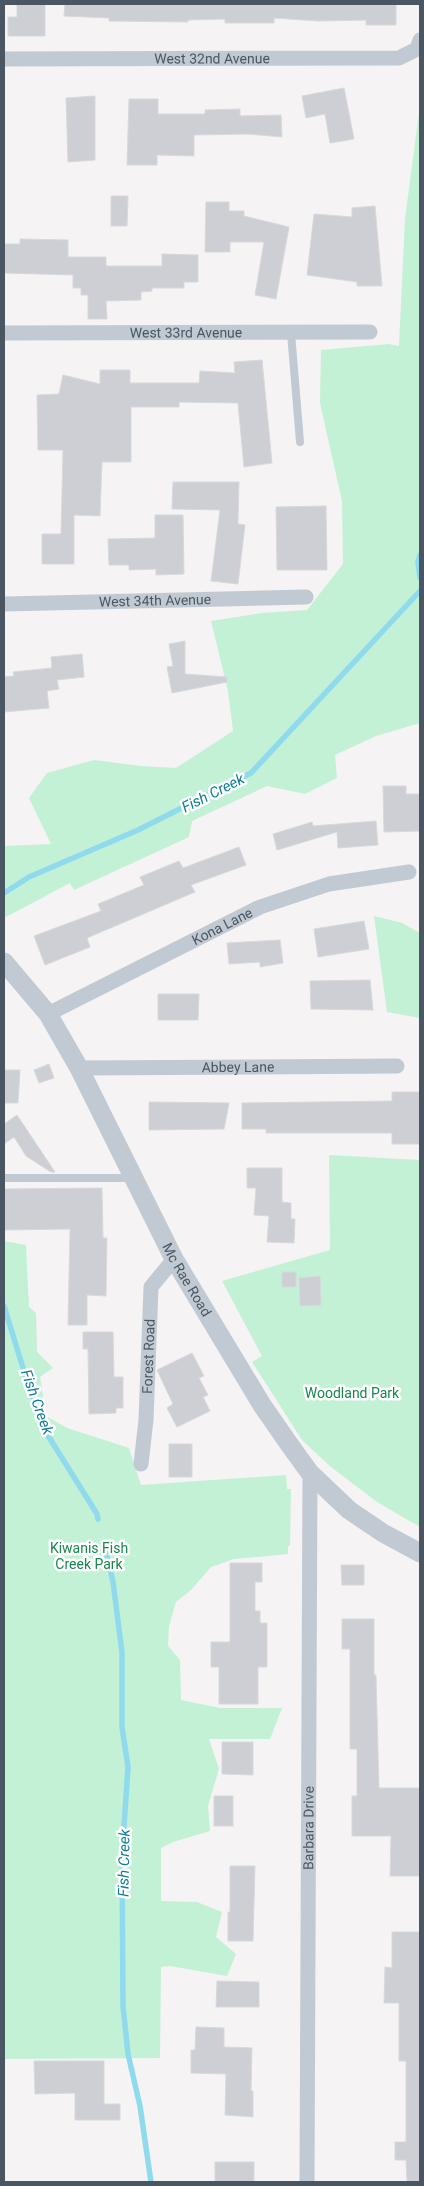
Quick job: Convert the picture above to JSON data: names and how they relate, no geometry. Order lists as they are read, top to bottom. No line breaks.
{"streets":{"street":["West 32nd Avenue","West 33rd Avenue","West 34th Avenue","Kona Lane","Abbey Lane","Mc Rae Road","Forest Road","Barbara Drive"]},"crossings":[["Kona Lane","Mc Rae Road"],["Abbey Lane","Mc Rae Road"],["Mc Rae Road","Forest Road"],["Mc Rae Road","Barbara Drive"]],"water":["Fish Creek"],"parks":["Woodland Park","Kiwanis Fish Creek Park"]}
